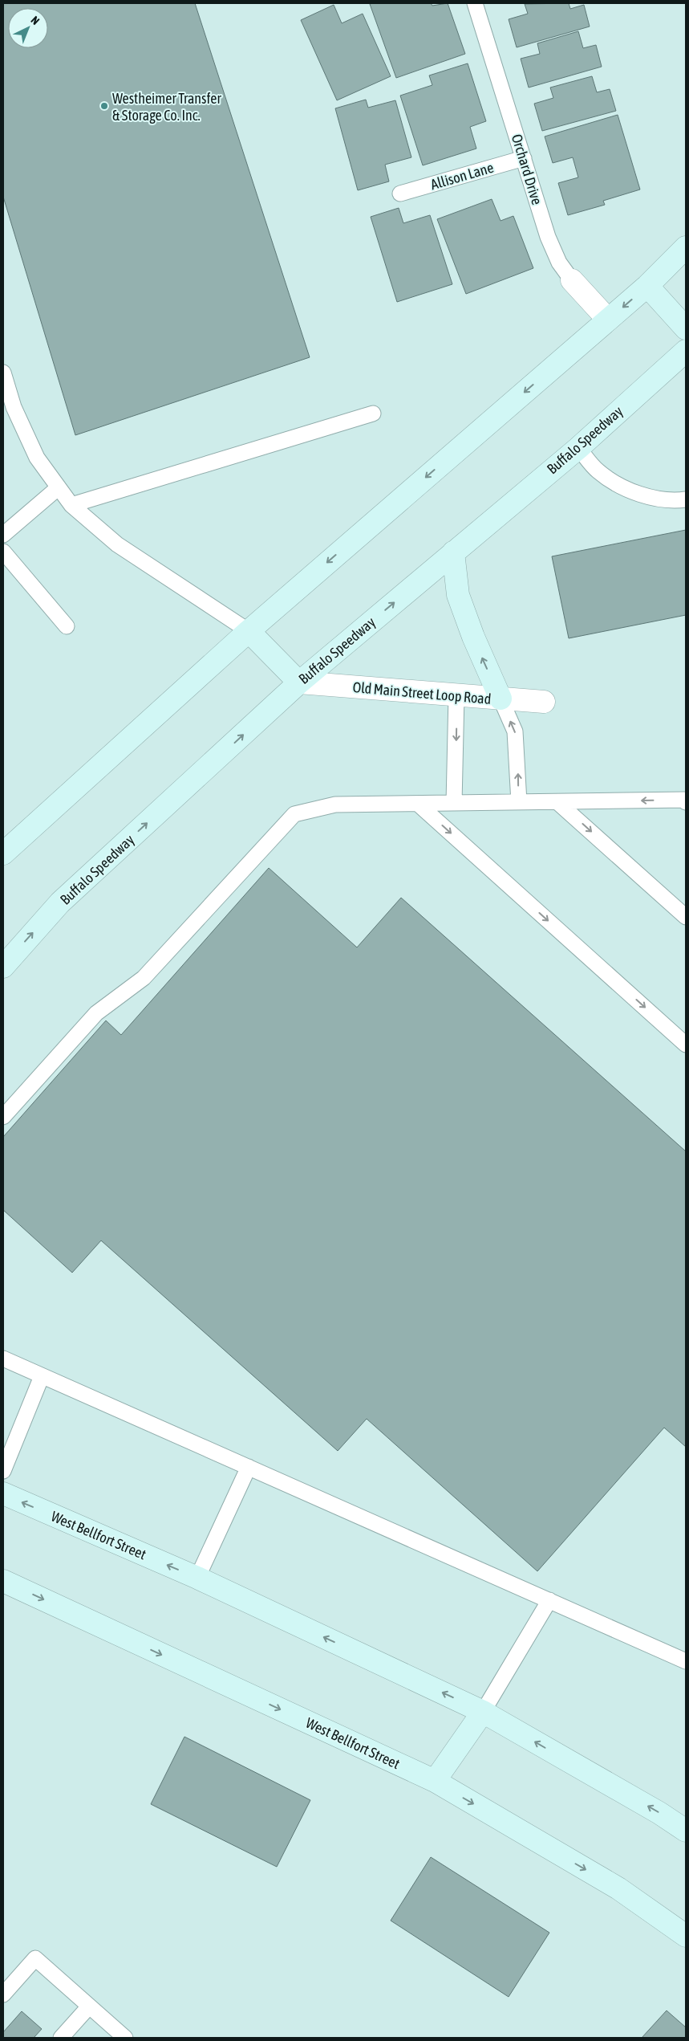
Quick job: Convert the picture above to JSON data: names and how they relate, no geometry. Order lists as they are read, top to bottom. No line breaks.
{"streets":{"main road":["Buffalo Speedway","West Bellfort Street"],"street":["Orchard Drive","Old Main Street Loop Road"],"lane":["Allison Lane"]},"crossings":[["Orchard Drive","Allison Lane"],["Buffalo Speedway","Old Main Street Loop Road"]],"places":["Westheimer Transfer & Storage Co. Inc."],"north":"top right"}
